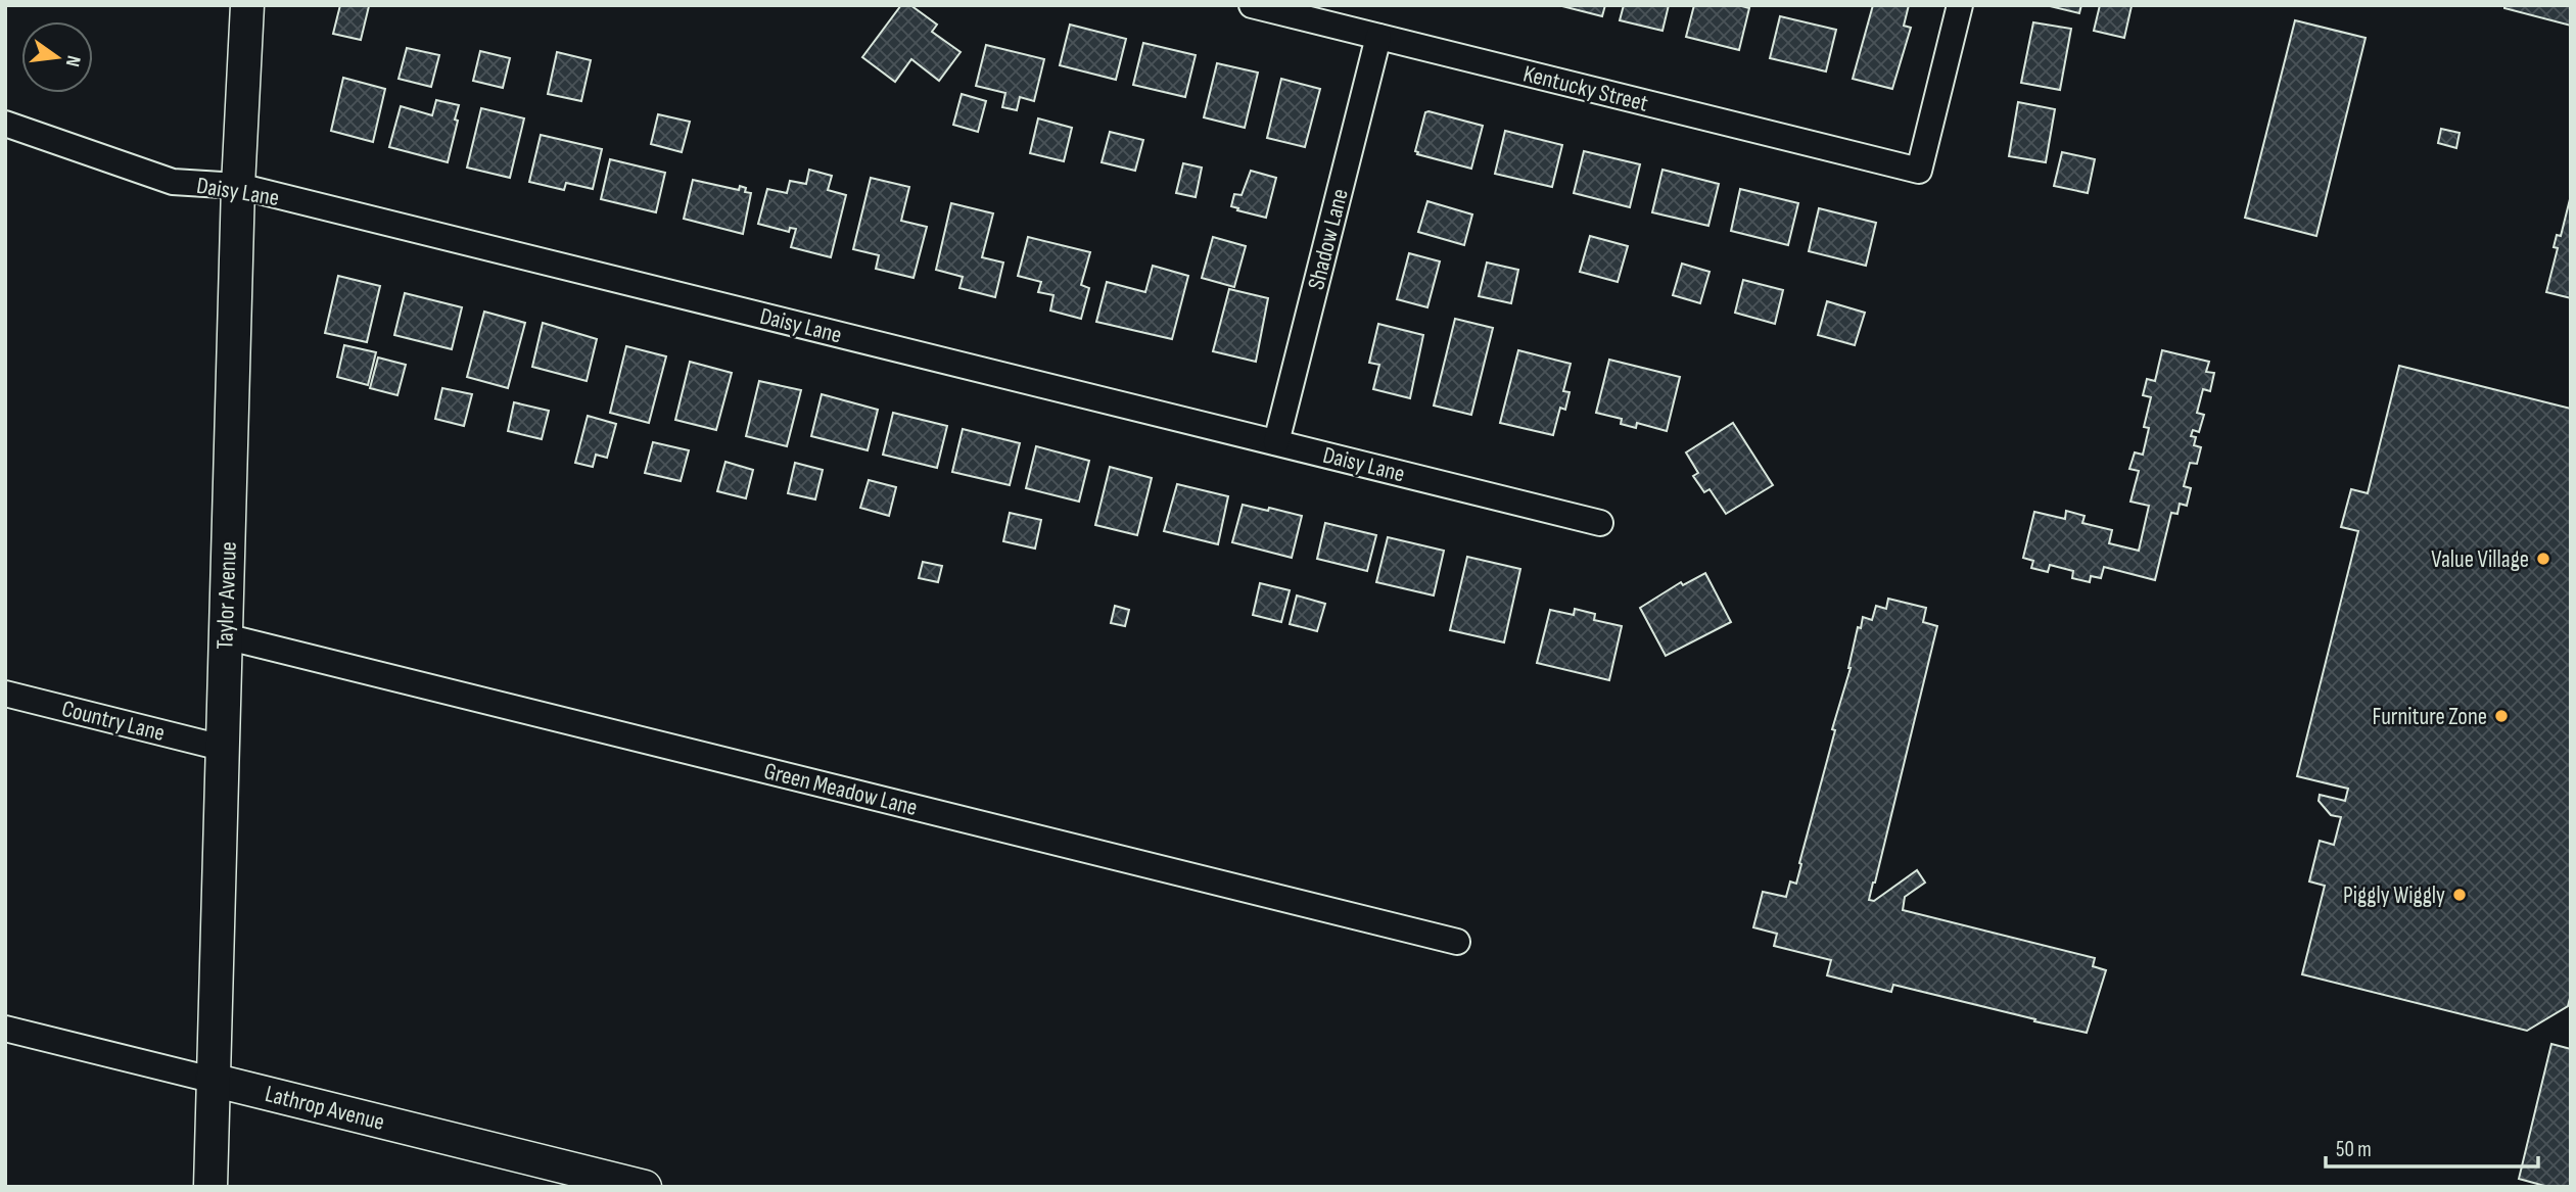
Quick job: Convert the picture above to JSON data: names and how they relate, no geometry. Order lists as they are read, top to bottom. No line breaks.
{"streets":{"street":["Kentucky Street","Daisy Lane","Shadow Lane","Taylor Avenue","Country Lane","Green Meadow Lane","Lathrop Avenue"]},"crossings":[["Kentucky Street","Shadow Lane"],["Daisy Lane","Shadow Lane"],["Daisy Lane","Taylor Avenue"],["Taylor Avenue","Country Lane"],["Taylor Avenue","Green Meadow Lane"],["Taylor Avenue","Lathrop Avenue"]],"places":["Value Village","Furniture Zone","Piggly Wiggly"],"scale_bar":"50 m","north":"right"}
